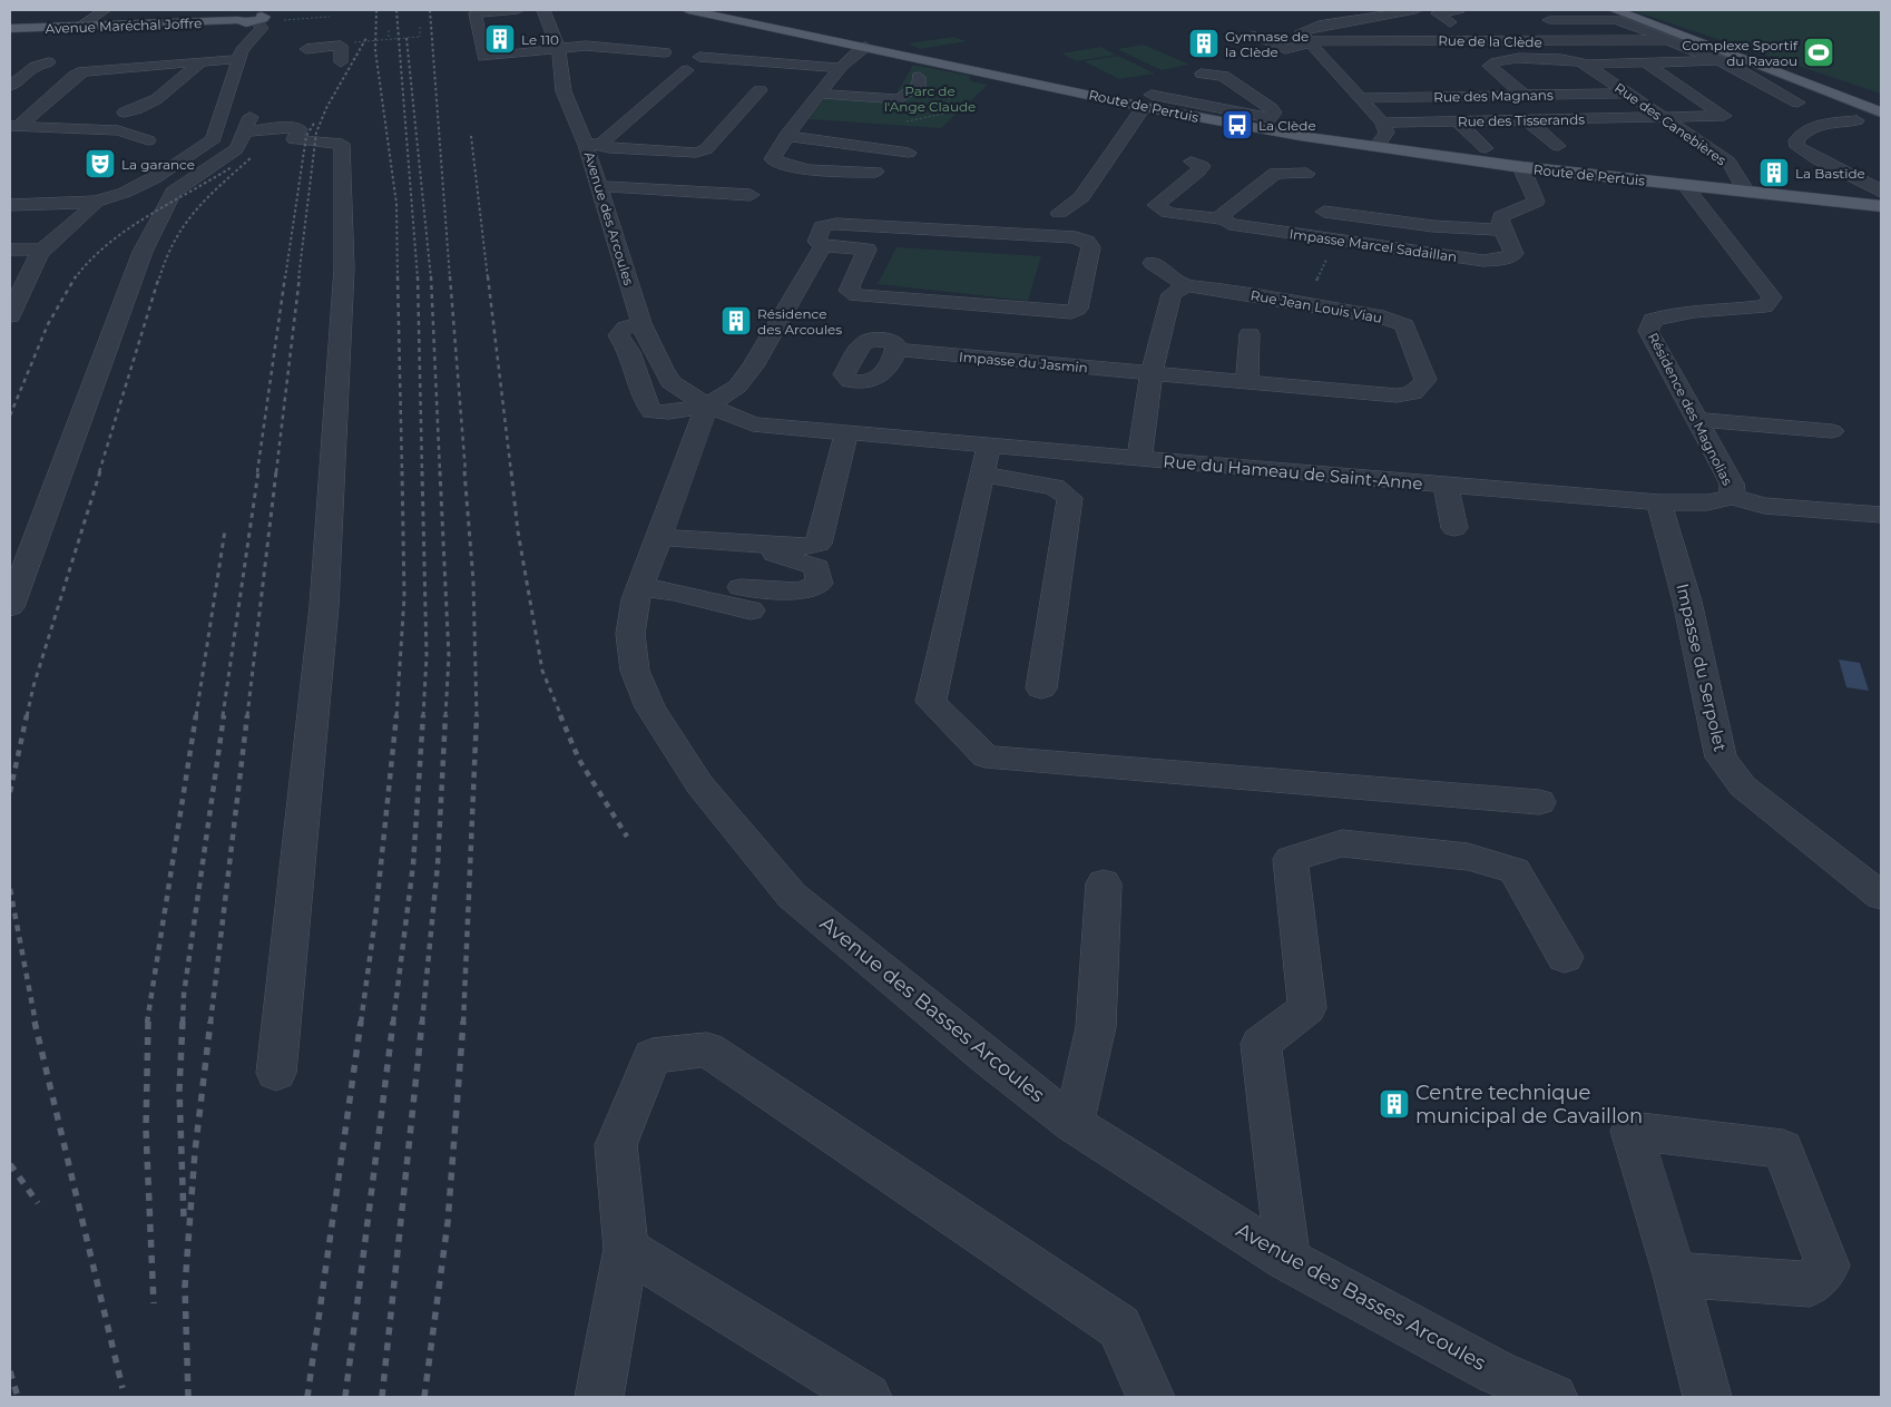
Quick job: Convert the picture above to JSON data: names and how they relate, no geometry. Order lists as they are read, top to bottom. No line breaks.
{"streets":{"main road":["Avenue Maréchal Joffre","Route de Pertuis"],"street":["Rue de la Clède","Rue des Magnans","Rue des Tisserands","Rue des Canebières","Avenue des Arcoules","Impasse Marcel Sadaillan","Rue Jean Louis Viau","Impasse du Jasmin","Résidence des Magnolias","Rue du Hameau de Saint-Anne","Impasse du Serpolet","Avenue des Basses Arcoules"]},"crossings":[["Rue de la Clède","Rue des Magnans"],["Rue de la Clède","Rue des Canebières"],["Rue des Magnans","Rue des Canebières"],["Route de Pertuis","Rue des Canebières"],["Route de Pertuis","Résidence des Magnolias"],["Rue des Tisserands","Rue des Canebières"],["Avenue des Arcoules","Rue du Hameau de Saint-Anne"],["Avenue des Arcoules","Avenue des Basses Arcoules"],["Rue Jean Louis Viau","Impasse du Jasmin"],["Résidence des Magnolias","Rue du Hameau de Saint-Anne"],["Rue du Hameau de Saint-Anne","Impasse du Serpolet"],["Rue du Hameau de Saint-Anne","Avenue des Basses Arcoules"]],"parks":["Parc de l'Ange Claude"],"places":{"building":["Le 110","Gymnase de la Clède","La Bastide","Résidence des Arcoules","Centre technique municipal de Cavaillon"],"sports":["Complexe Sportif du Ravaou"],"bus stop":["La Clède"],"theatre":["La garance"]}}
